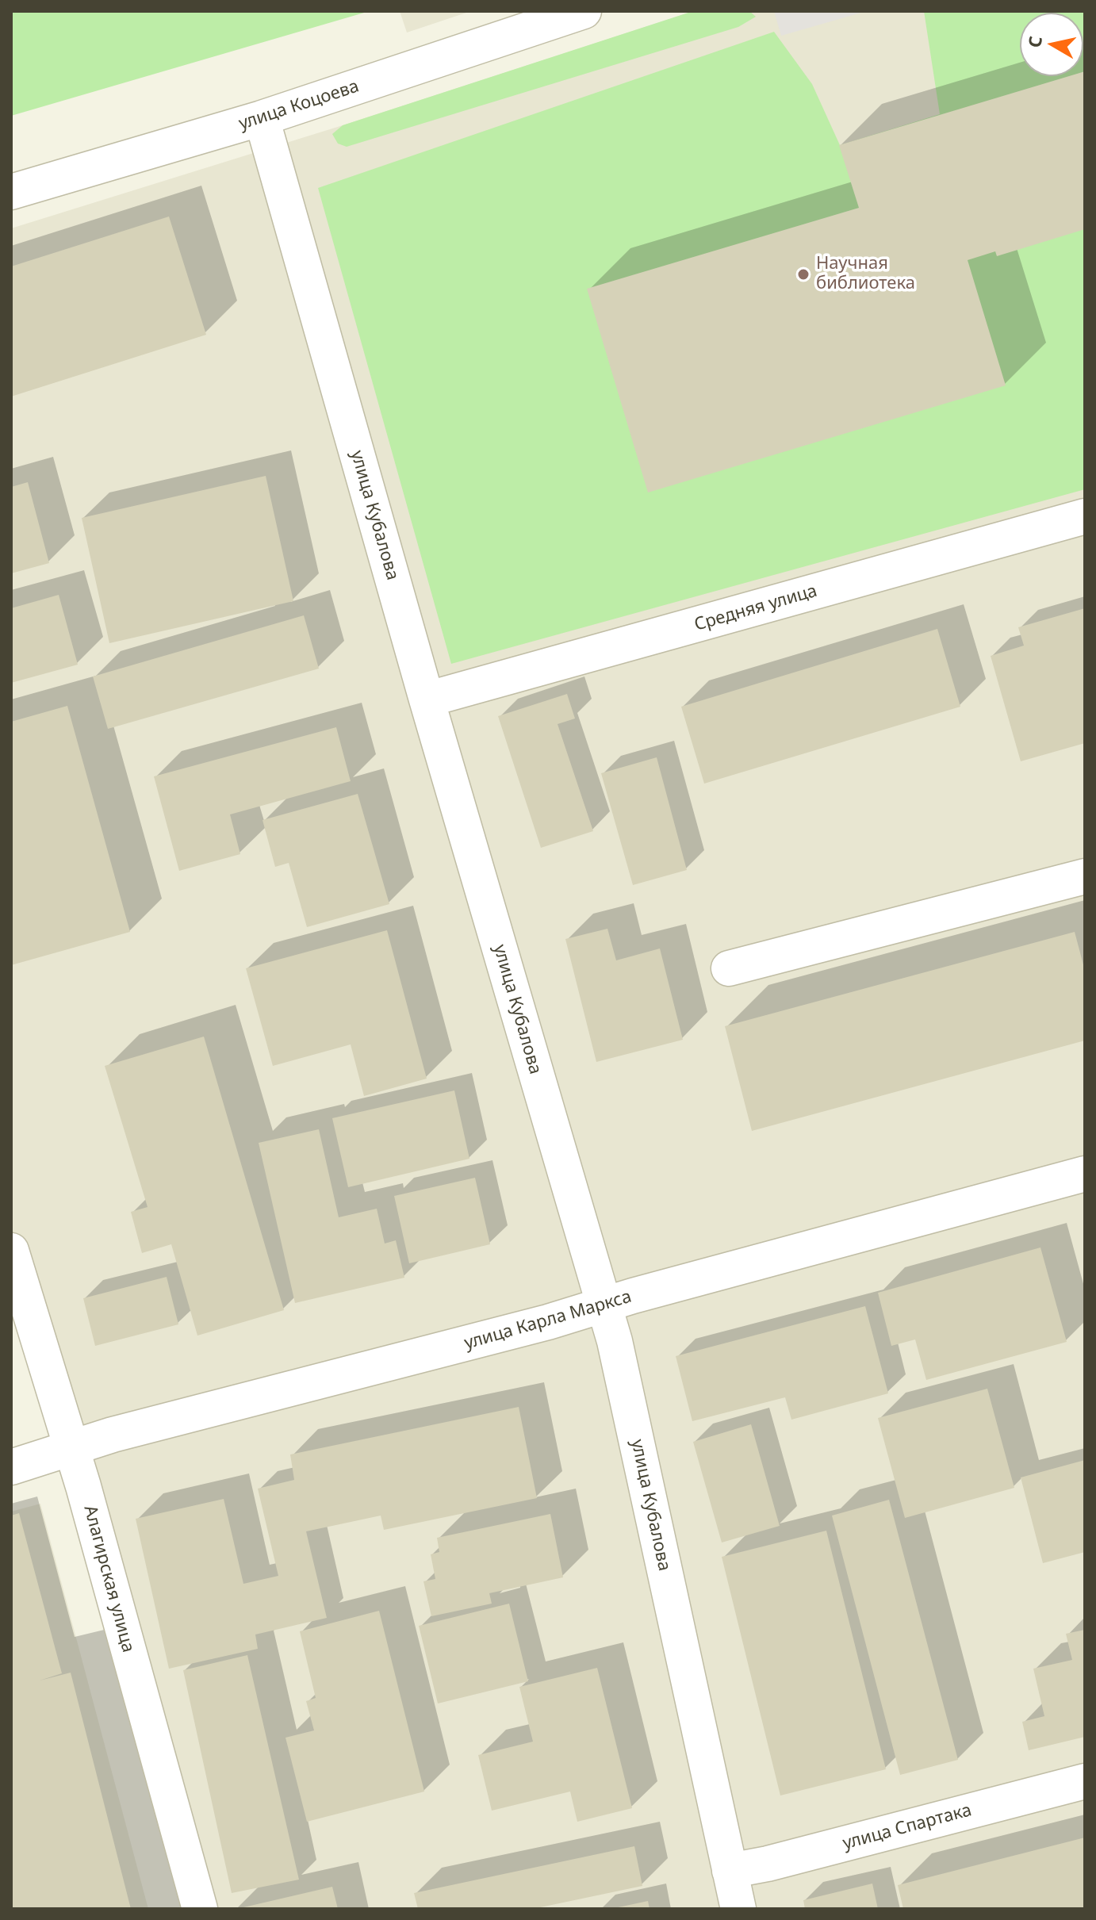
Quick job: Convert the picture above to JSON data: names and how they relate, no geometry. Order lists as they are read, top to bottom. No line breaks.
{"streets":{"street":["улица Коцоева","улица Кубалова","Средняя улица","улица Карла Маркса","Алагирская улица","улица Спартака"]},"crossings":[["улица Коцоева","улица Кубалова"],["улица Кубалова","Средняя улица"],["улица Кубалова","улица Карла Маркса"],["улица Кубалова","улица Спартака"],["улица Карла Маркса","Алагирская улица"]],"places":["Научная библиотека"],"north":"left"}
